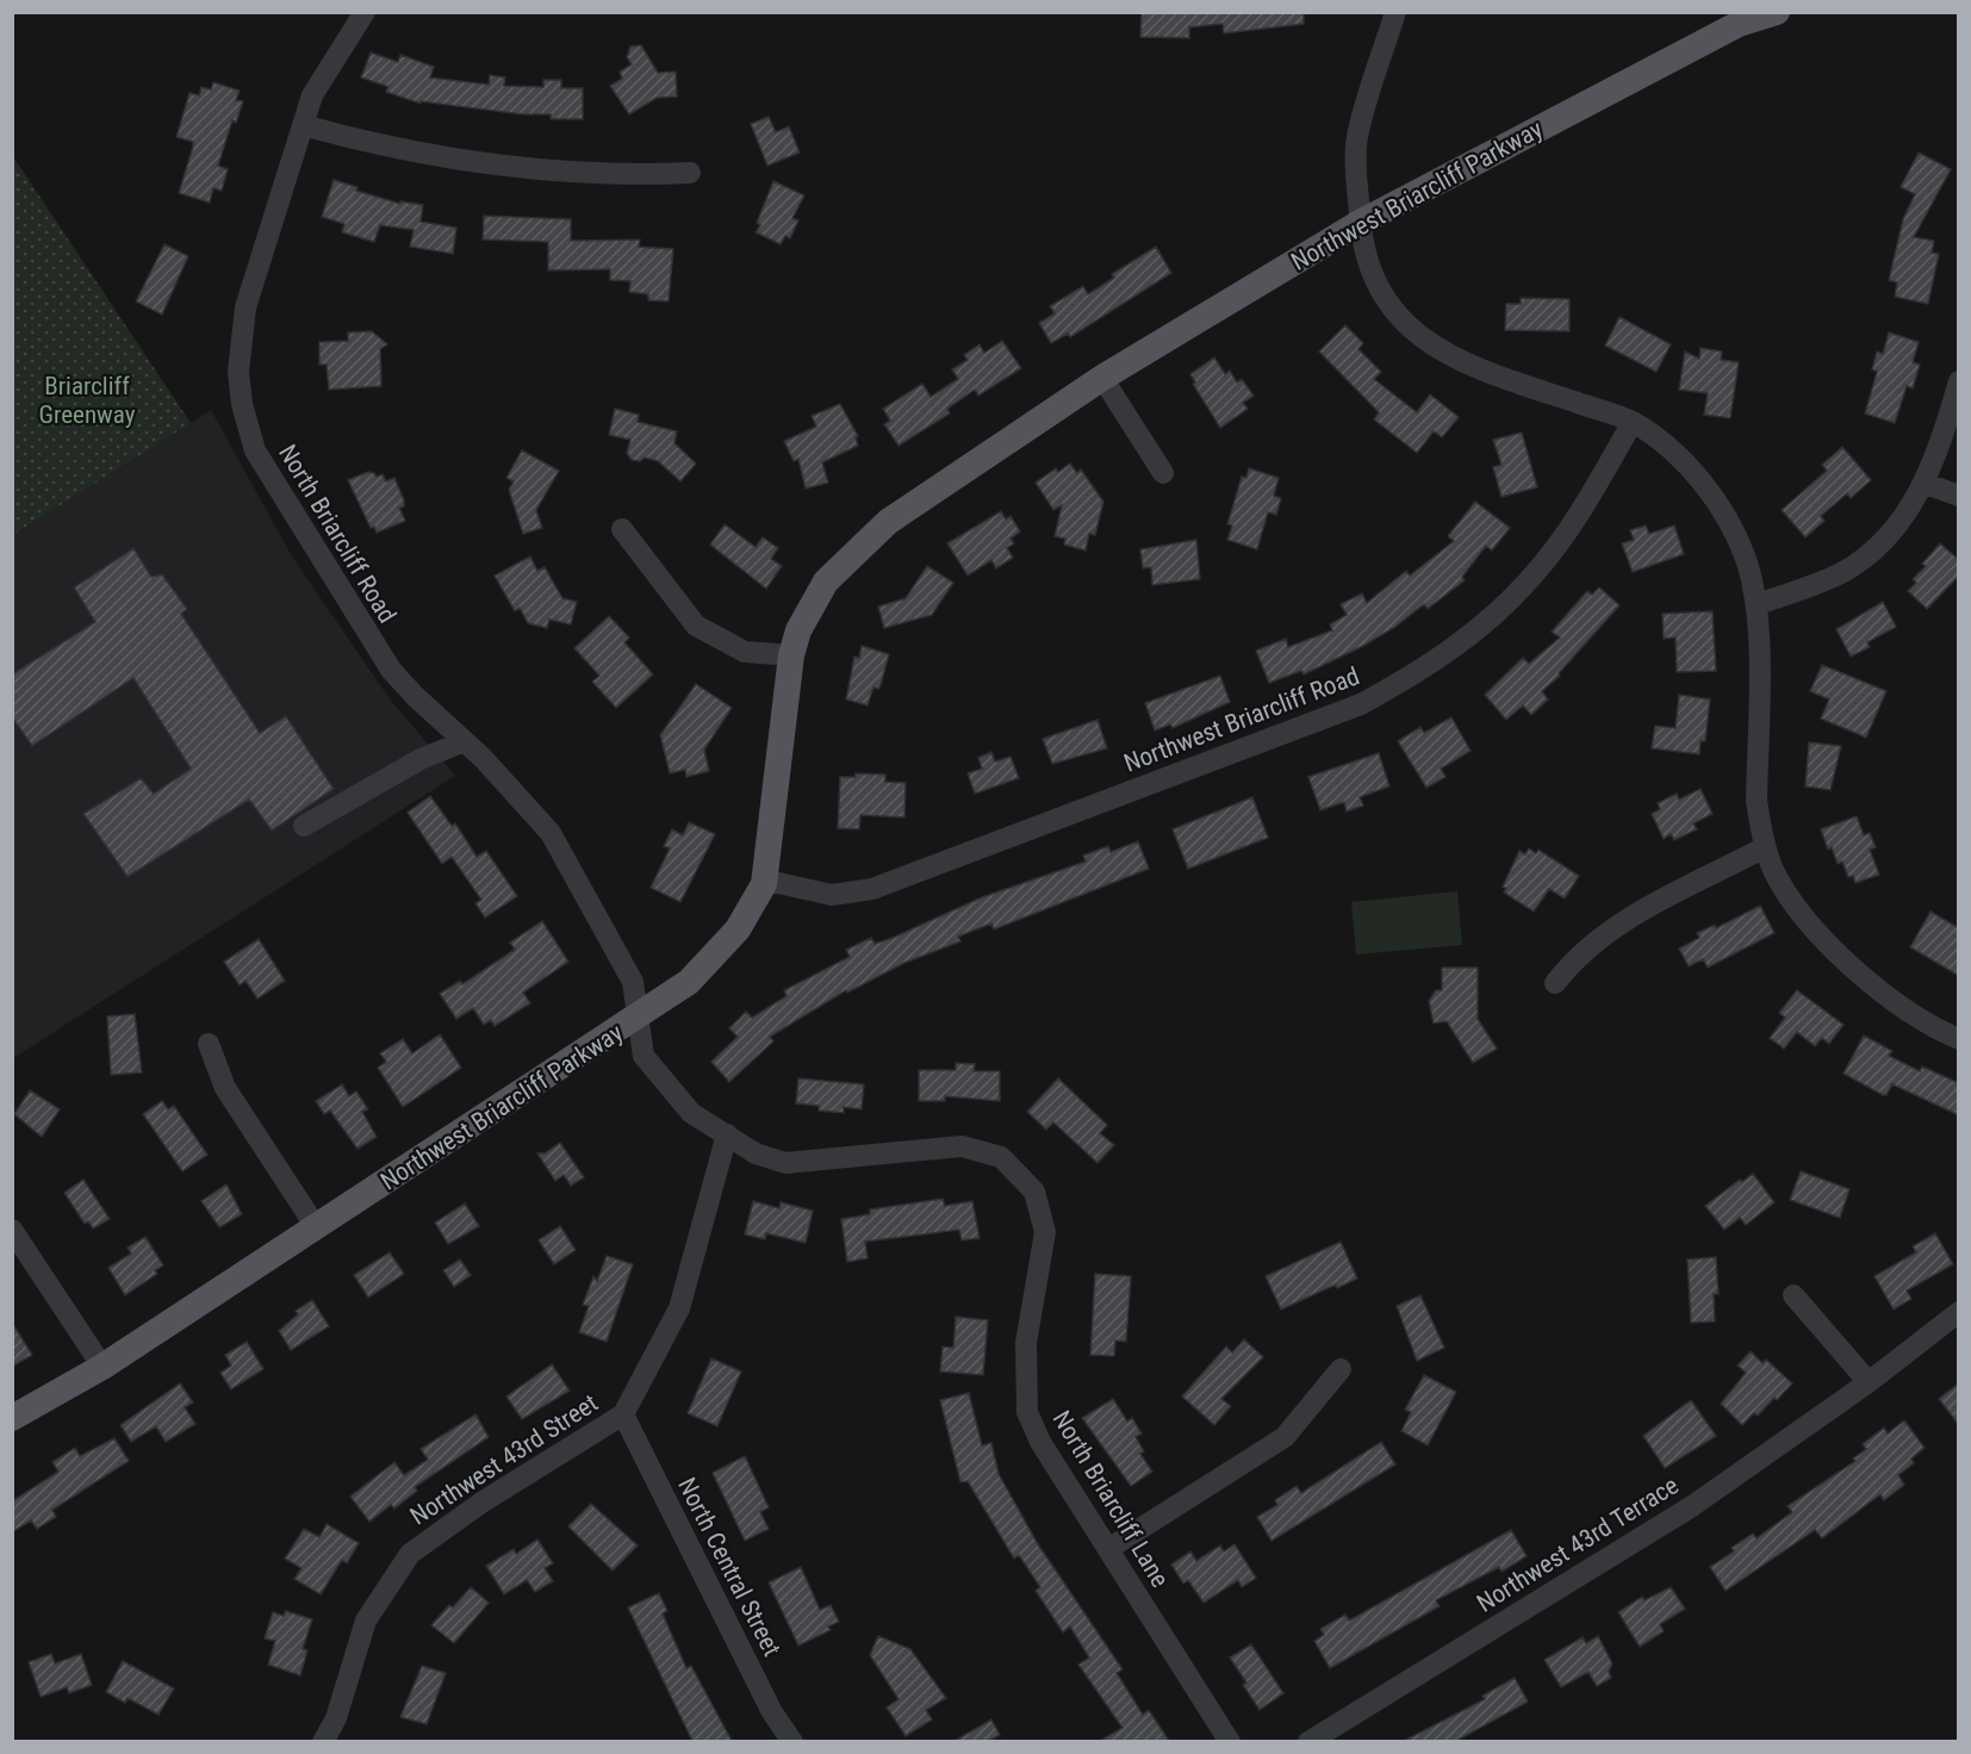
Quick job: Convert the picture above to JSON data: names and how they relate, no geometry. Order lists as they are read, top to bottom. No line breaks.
{"streets":{"main road":["Northwest Briarcliff Parkway"],"street":["North Briarcliff Road","Northwest Briarcliff Road","Northwest 43rd Street","North Briarcliff Lane","Northwest 43rd Terrace","North Central Street"]},"crossings":[["Northwest Briarcliff Parkway","North Briarcliff Road"],["Northwest Briarcliff Parkway","Northwest Briarcliff Road"],["Northwest Briarcliff Parkway","North Briarcliff Lane"],["North Briarcliff Road","North Briarcliff Lane"],["Northwest 43rd Street","North Briarcliff Lane"],["Northwest 43rd Street","North Central Street"]],"parks":["Briarcliff Greenway"]}
